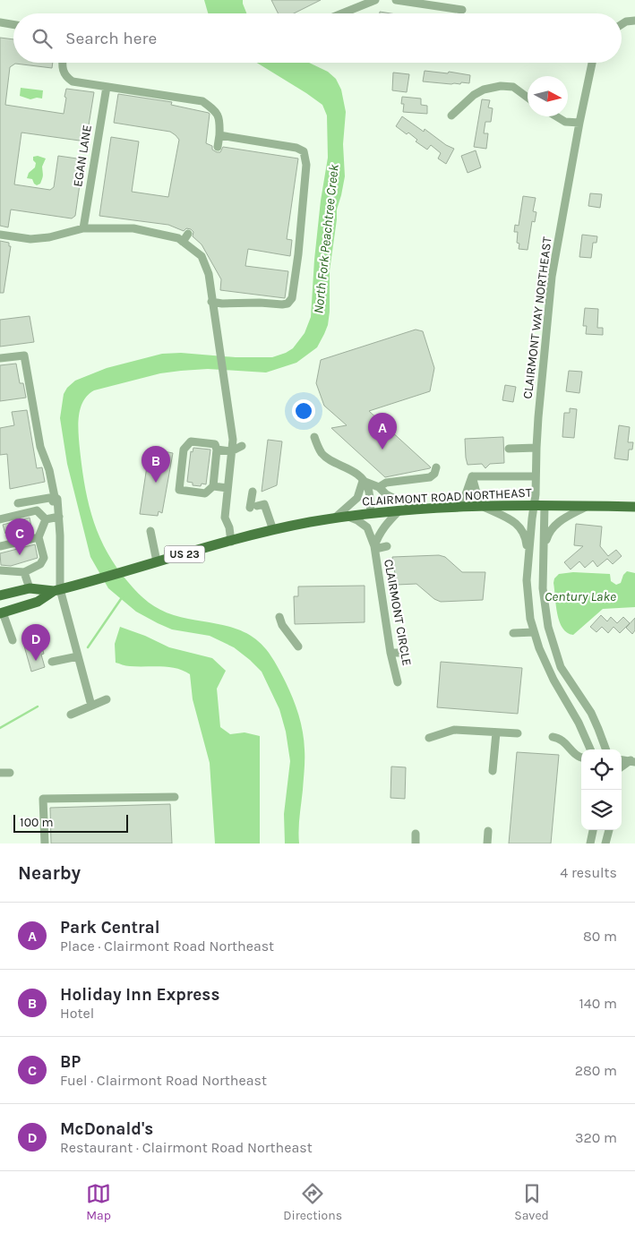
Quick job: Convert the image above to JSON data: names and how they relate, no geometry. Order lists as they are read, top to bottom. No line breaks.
{"streets":{"main road":["CLAIRMONT ROAD NORTHEAST","US 23"],"street":["EGAN LANE","CLAIRMONT WAY NORTHEAST","CLAIRMONT CIRCLE"]},"crossings":[["CLAIRMONT WAY NORTHEAST","CLAIRMONT ROAD NORTHEAST"],["CLAIRMONT ROAD NORTHEAST","CLAIRMONT CIRCLE"]],"water":["North Fork Peachtree Creek","Century Lake"],"scale_bar":"100 m","north":"right","page":{"search":"Search here","pins":["A","B","C","D"],"scale":"100 m","heading":["Nearby","4 results"],"list":[{"mark":"A","name":"Park Central","note":"Place · Clairmont Road Northeast","value":"80 m"},{"mark":"B","name":"Holiday Inn Express","note":"Hotel","value":"140 m"},{"mark":"C","name":"BP","note":"Fuel · Clairmont Road Northeast","value":"280 m"},{"mark":"D","name":"McDonald's","note":"Restaurant · Clairmont Road Northeast","value":"320 m"}],"nav":["Map","Directions","Saved"]}}
